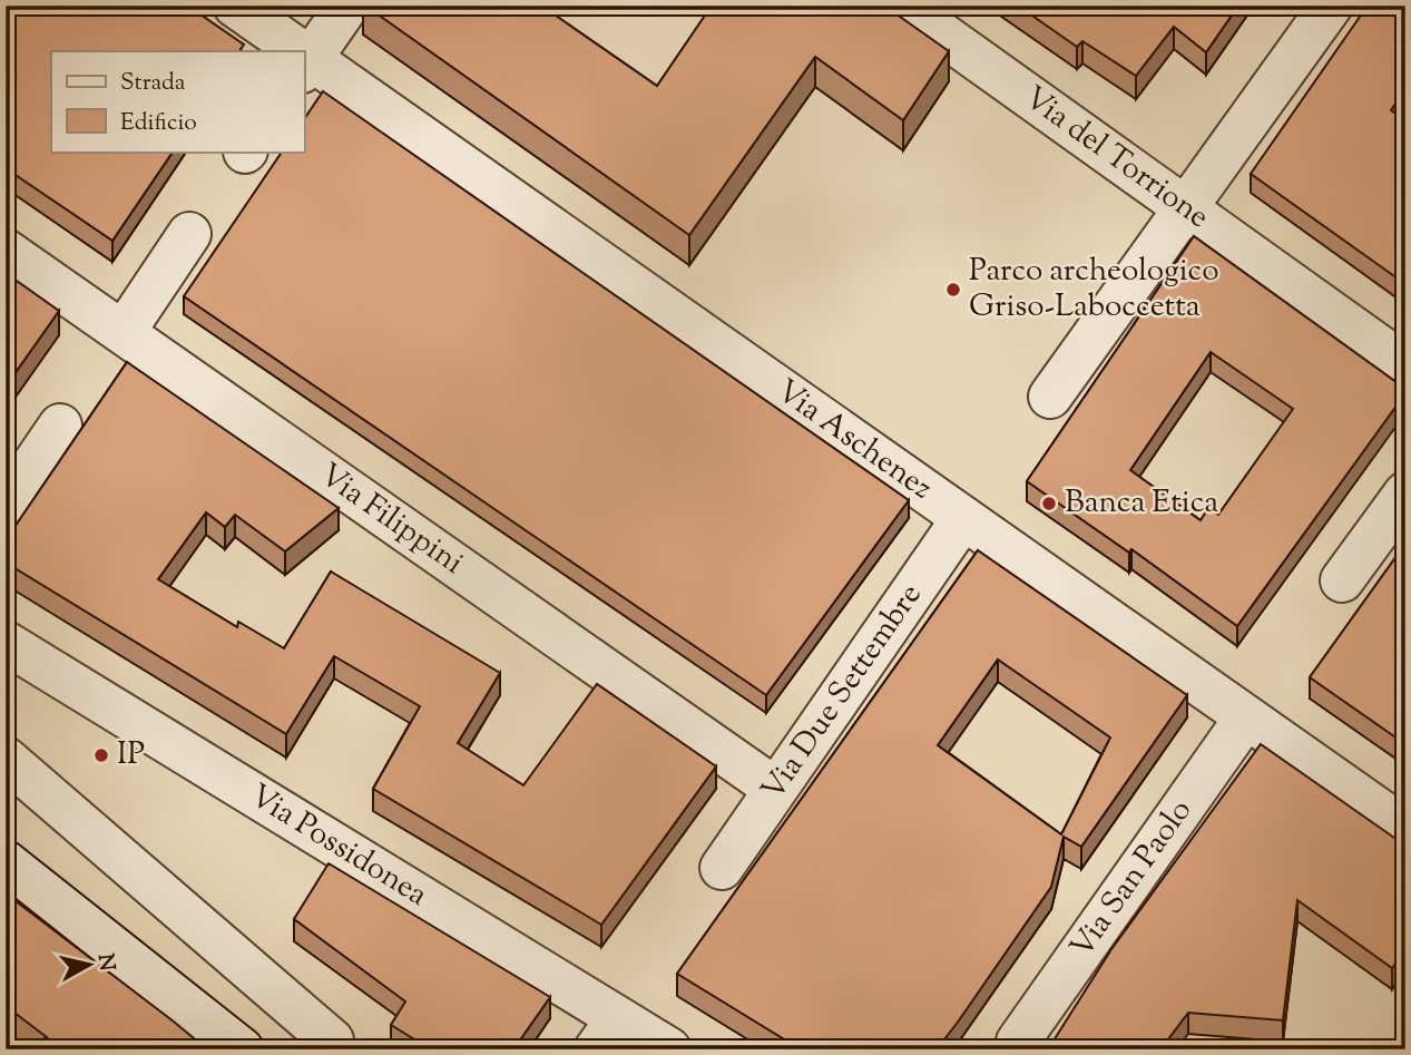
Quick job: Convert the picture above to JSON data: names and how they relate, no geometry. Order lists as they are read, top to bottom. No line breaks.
{"streets":{"street":["Via del Torrione","Via Aschenez","Via Filippini","Via Due Settembre","Via Possidonea","Via San Paolo"]},"crossings":[["Via Aschenez","Via Due Settembre"],["Via Aschenez","Via San Paolo"],["Via Filippini","Via Due Settembre"]],"places":["Parco archeologico Griso-Laboccetta","Banca Etica","IP"],"legend":["Strada","Edificio"],"north":"right"}
